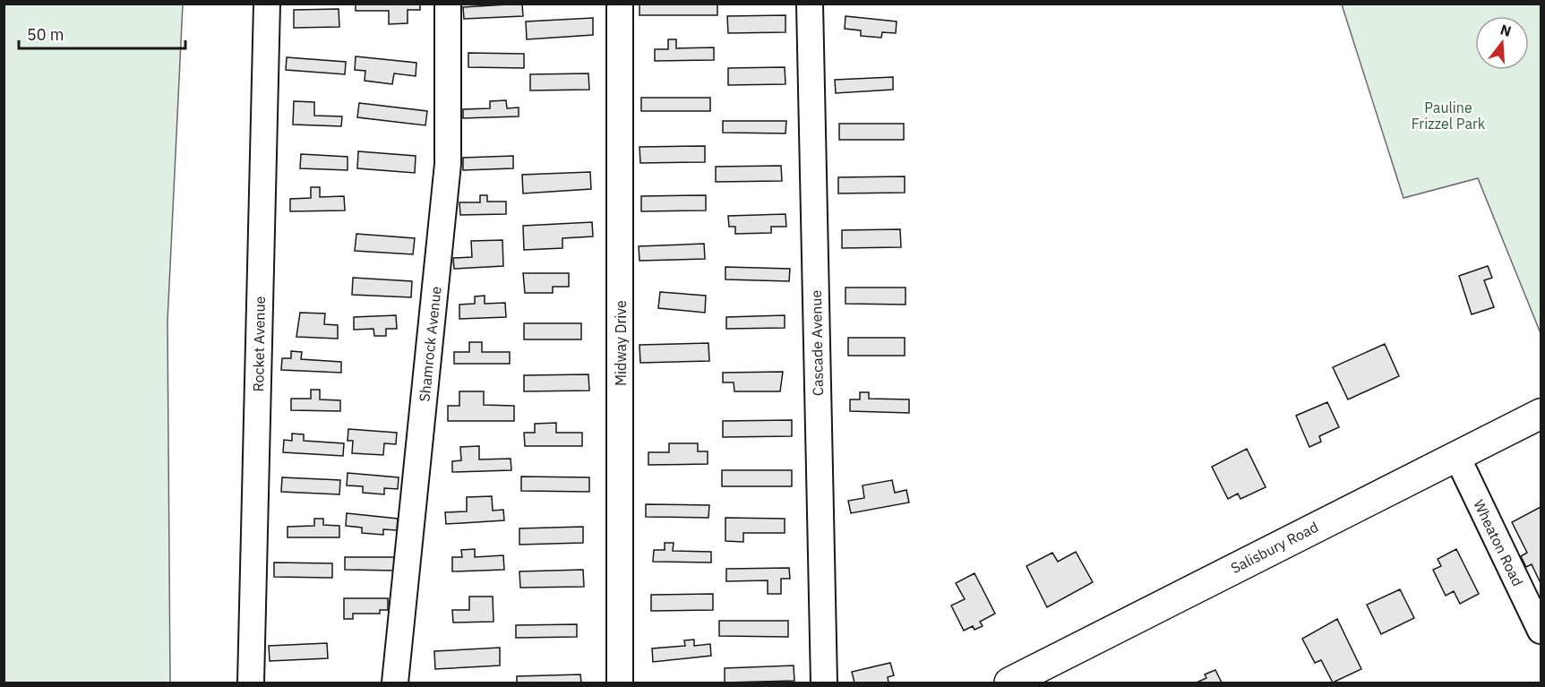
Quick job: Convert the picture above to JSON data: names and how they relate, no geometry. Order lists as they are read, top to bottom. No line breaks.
{"streets":{"main road":["Salisbury Road"],"street":["Midway Drive","Cascade Avenue","Rocket Avenue","Shamrock Avenue","Wheaton Road"]},"crossings":[["Wheaton Road","Salisbury Road"]],"parks":["Pauline Frizzel Park"],"scale_bar":"50 m","north":"top"}
